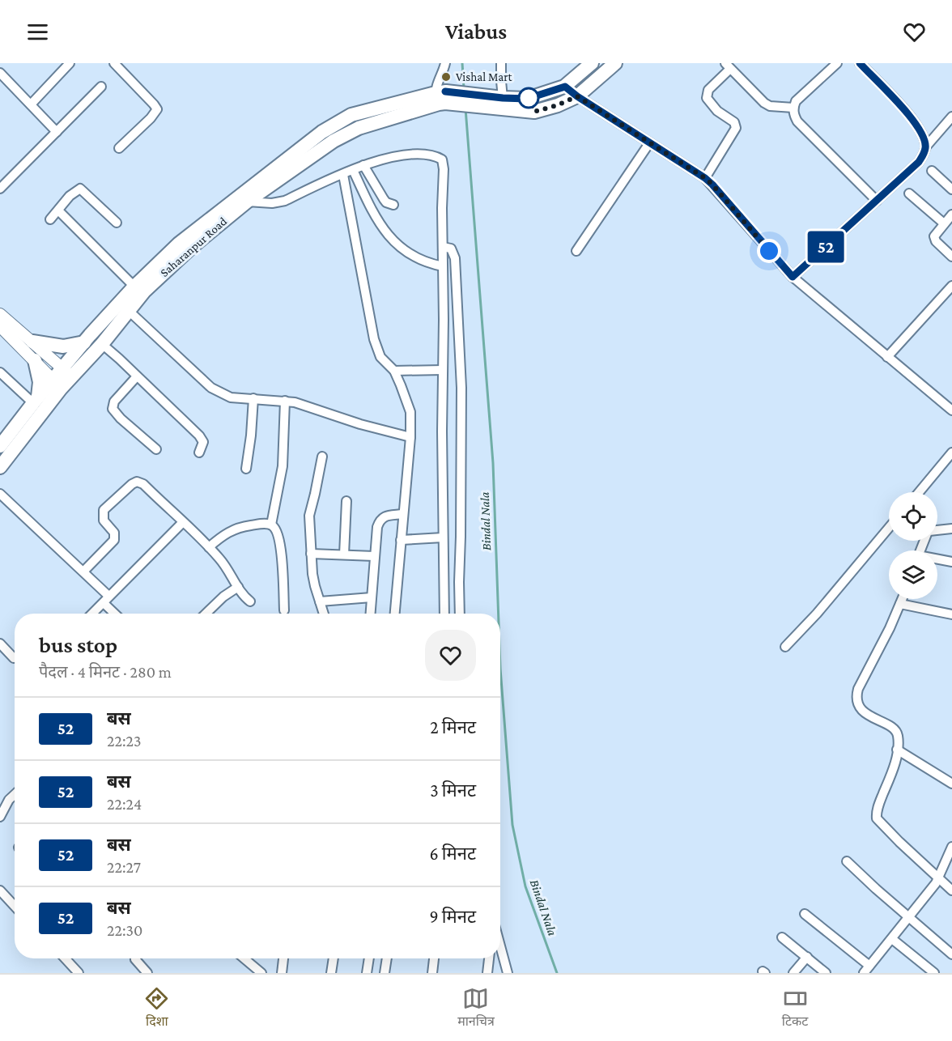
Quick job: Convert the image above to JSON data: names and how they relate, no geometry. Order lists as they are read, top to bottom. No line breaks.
{"streets":{"main road":["Saharanpur Road"]},"water":["Bindal Nala"],"places":["Vishal Mart"],"lines":["bus line 52"],"page":{"header":"Viabus","on_map":"52","heading":["bus stop","पैदल · 4 मिनट · 280 m"],"list":[{"mark":"52","name":"बस","note":"22:23","value":"2 मिनट"},{"mark":"52","name":"बस","note":"22:24","value":"3 मिनट"},{"mark":"52","name":"बस","note":"22:27","value":"6 मिनट"},{"mark":"52","name":"बस","note":"22:30","value":"9 मिनट"}],"tabs":["दिशा","मानचित्र","टिकट"]}}
